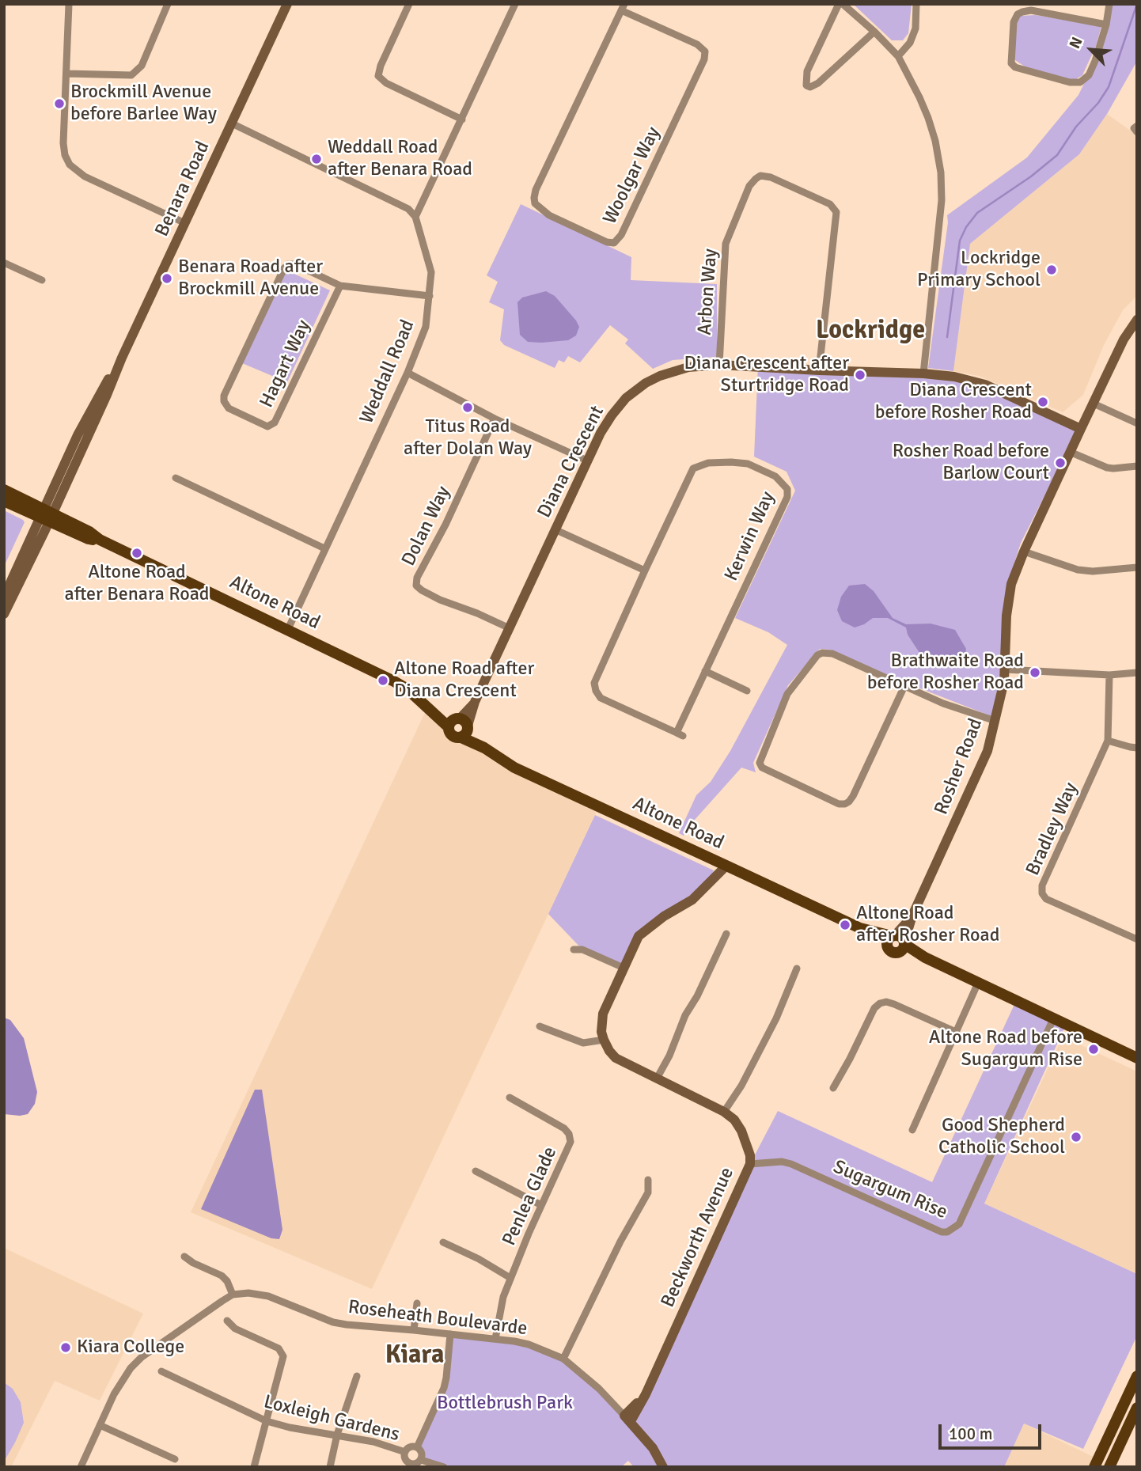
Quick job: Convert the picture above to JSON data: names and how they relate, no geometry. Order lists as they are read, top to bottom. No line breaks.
{"streets":{"main road":["Altone Road"],"street":["Woolgar Way","Benara Road","Arbon Way","Hagart Way","Weddall Road","Diana Crescent","Dolan Way","Kerwin Way","Rosher Road","Bradley Way","Sugargum Rise","Penlea Glade","Beckworth Avenue","Roseheath Boulevarde","Loxleigh Gardens"]},"crossings":[["Benara Road","Altone Road"],["Arbon Way","Diana Crescent"],["Hagart Way","Weddall Road"],["Weddall Road","Altone Road"],["Diana Crescent","Dolan Way"],["Diana Crescent","Altone Road"],["Diana Crescent","Rosher Road"],["Altone Road","Rosher Road"],["Altone Road","Sugargum Rise"],["Sugargum Rise","Beckworth Avenue"],["Penlea Glade","Roseheath Boulevarde"],["Beckworth Avenue","Roseheath Boulevarde"]],"districts":["Lockridge","Kiara"],"parks":["Bottlebrush Park"],"places":["Brockmill Avenue before Barlee Way","Weddall Road after Benara Road","Lockridge Primary School","Benara Road after Brockmill Avenue","Diana Crescent after Sturtridge Road","Diana Crescent before Rosher Road","Titus Road after Dolan Way","Rosher Road before Barlow Court","Altone Road after Benara Road","Brathwaite Road before Rosher Road","Altone Road after Diana Crescent","Altone Road after Rosher Road","Altone Road before Sugargum Rise","Good Shepherd Catholic School","Kiara College"],"scale_bar":"100 m","north":"top left"}
